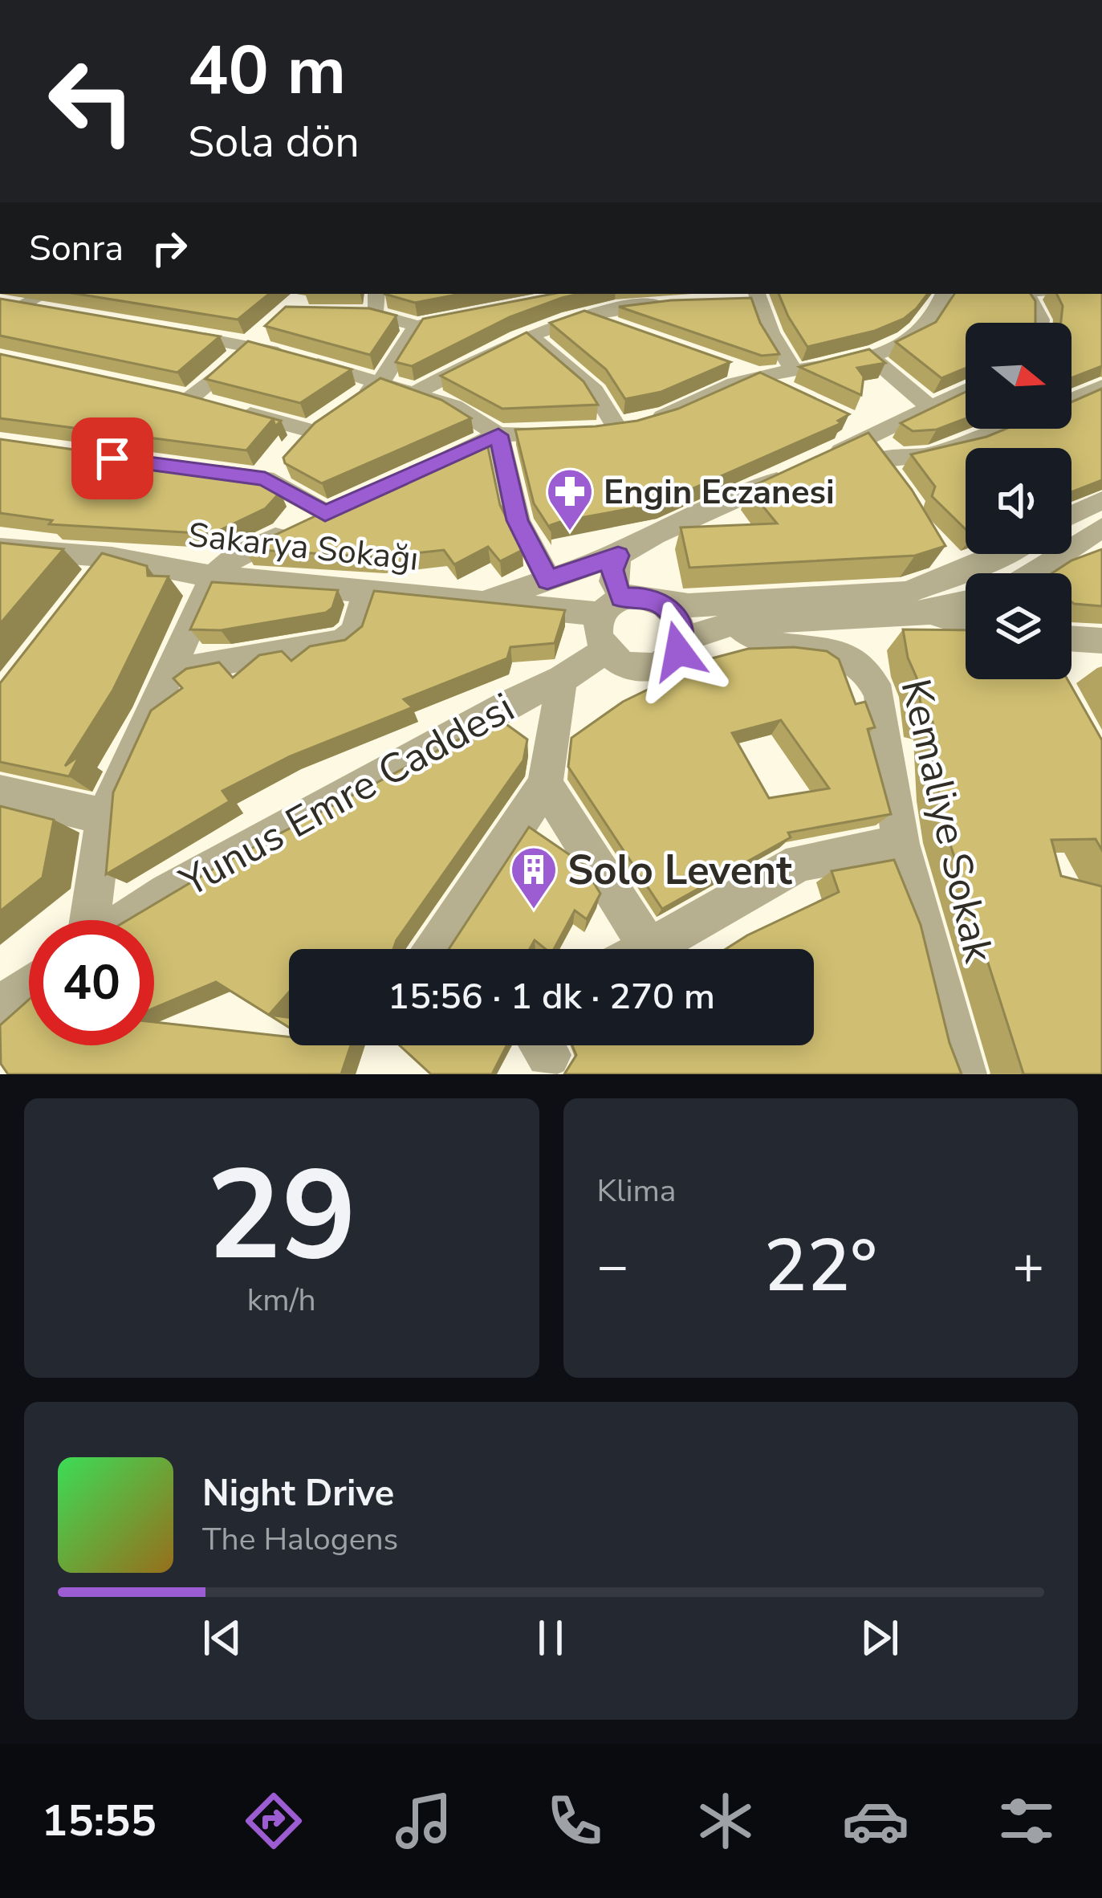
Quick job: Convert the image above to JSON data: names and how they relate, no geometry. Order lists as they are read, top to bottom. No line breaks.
{"streets":{"street":["Sakarya Sokağı","Yunus Emre Caddesi","Kemaliye Sokak"]},"crossings":[["Sakarya Sokağı","Yunus Emre Caddesi"]],"places":{"pharmacy":["Engin Eczanesi"],"building":["Solo Levent"]},"north":"right","page":{"turn":["40 m","Sola dön"],"then":"Sonra","limit":"40","trip":"15:56 · 1 dk · 270 m","tile":[["29","km/h"],"Klima"],"heat":["−","22°","+"],"song":["Night Drive","The Halogens"],"tabs":"15:55"}}
